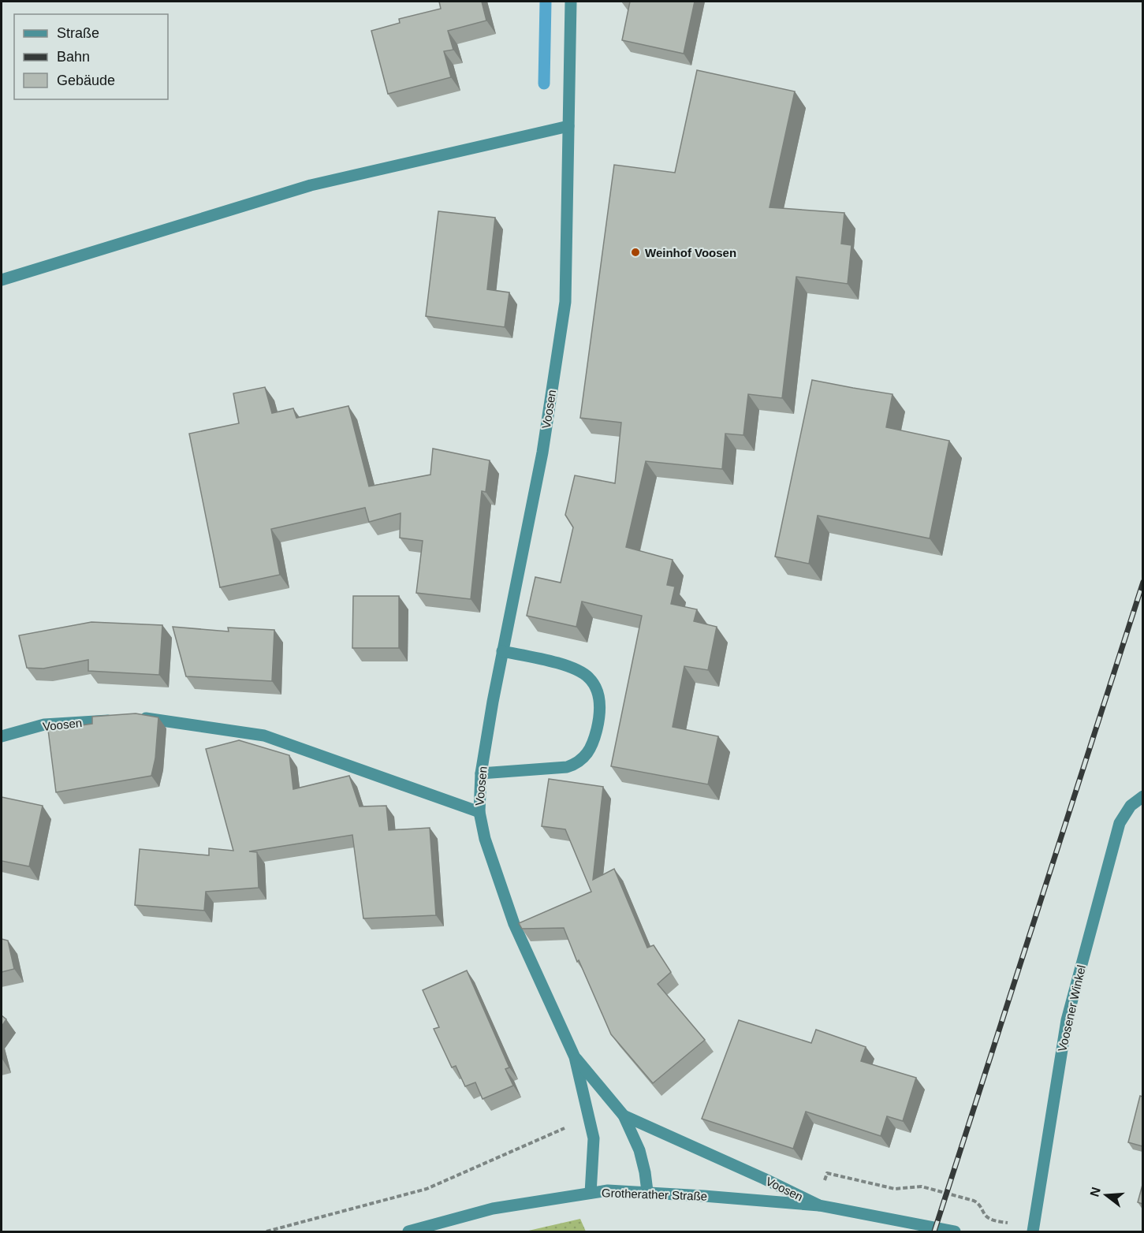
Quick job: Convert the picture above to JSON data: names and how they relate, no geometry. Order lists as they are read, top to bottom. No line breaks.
{"streets":{"street":["Voosen","Voosener Winkel","Grotherather Straße"]},"crossings":[["Voosen","Grotherather Straße"]],"places":["Weinhof Voosen"],"legend":["Straße","Bahn","Gebäude"],"north":"left"}
